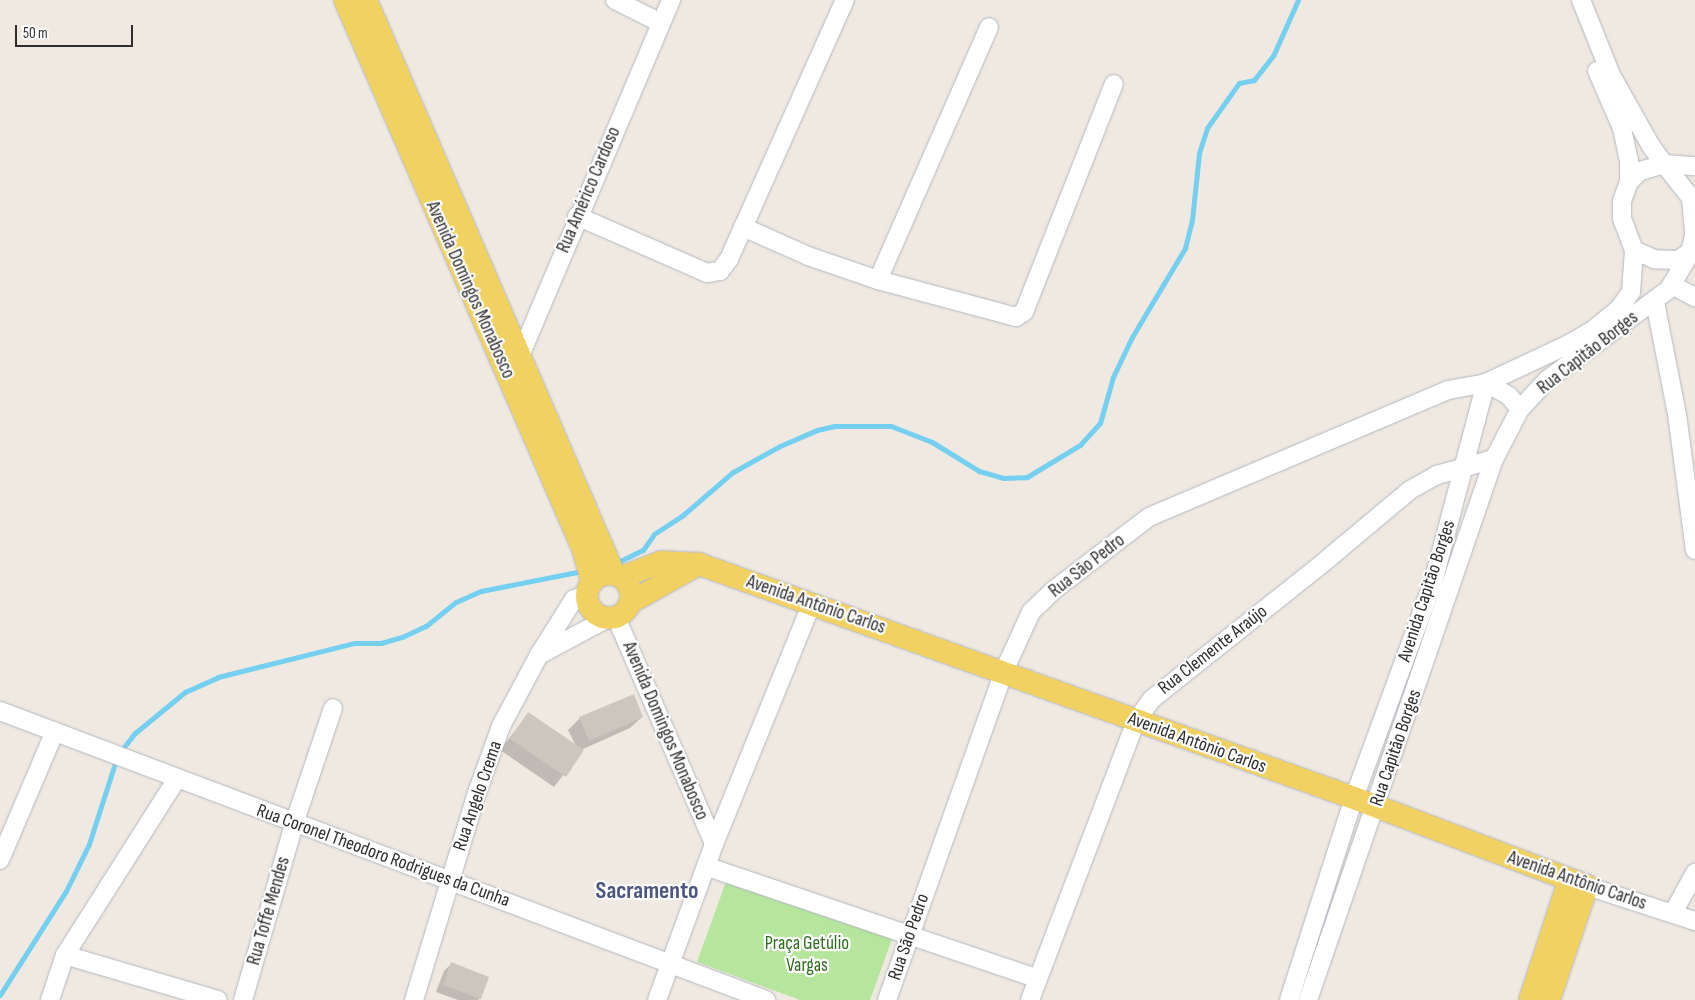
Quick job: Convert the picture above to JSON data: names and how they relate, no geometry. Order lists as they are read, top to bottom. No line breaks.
{"streets":{"main road":["Avenida Domingos Monabosco","Avenida Antônio Carlos"],"street":["Rua Américo Cardoso","Rua Capitão Borges","Rua São Pedro","Avenida Capitão Borges","Rua Clemente Araújo","Rua Angelo Crema","Rua Coronel Theodoro Rodrigues da Cunha","Rua Toffe Mendes"]},"crossings":[["Rua Américo Cardoso","Avenida Domingos Monabosco"],["Avenida Domingos Monabosco","Avenida Antônio Carlos"],["Avenida Domingos Monabosco","Rua Angelo Crema"],["Rua Capitão Borges","Avenida Antônio Carlos"],["Rua Capitão Borges","Rua Clemente Araújo"],["Rua São Pedro","Avenida Capitão Borges"],["Rua São Pedro","Avenida Antônio Carlos"],["Avenida Capitão Borges","Avenida Antônio Carlos"],["Avenida Capitão Borges","Rua Clemente Araújo"],["Avenida Antônio Carlos","Rua Clemente Araújo"],["Avenida Antônio Carlos","Rua Angelo Crema"],["Rua Angelo Crema","Rua Coronel Theodoro Rodrigues da Cunha"],["Rua Coronel Theodoro Rodrigues da Cunha","Rua Toffe Mendes"]],"districts":["Sacramento"],"parks":["Praça Getúlio Vargas"],"scale_bar":"50 m"}
